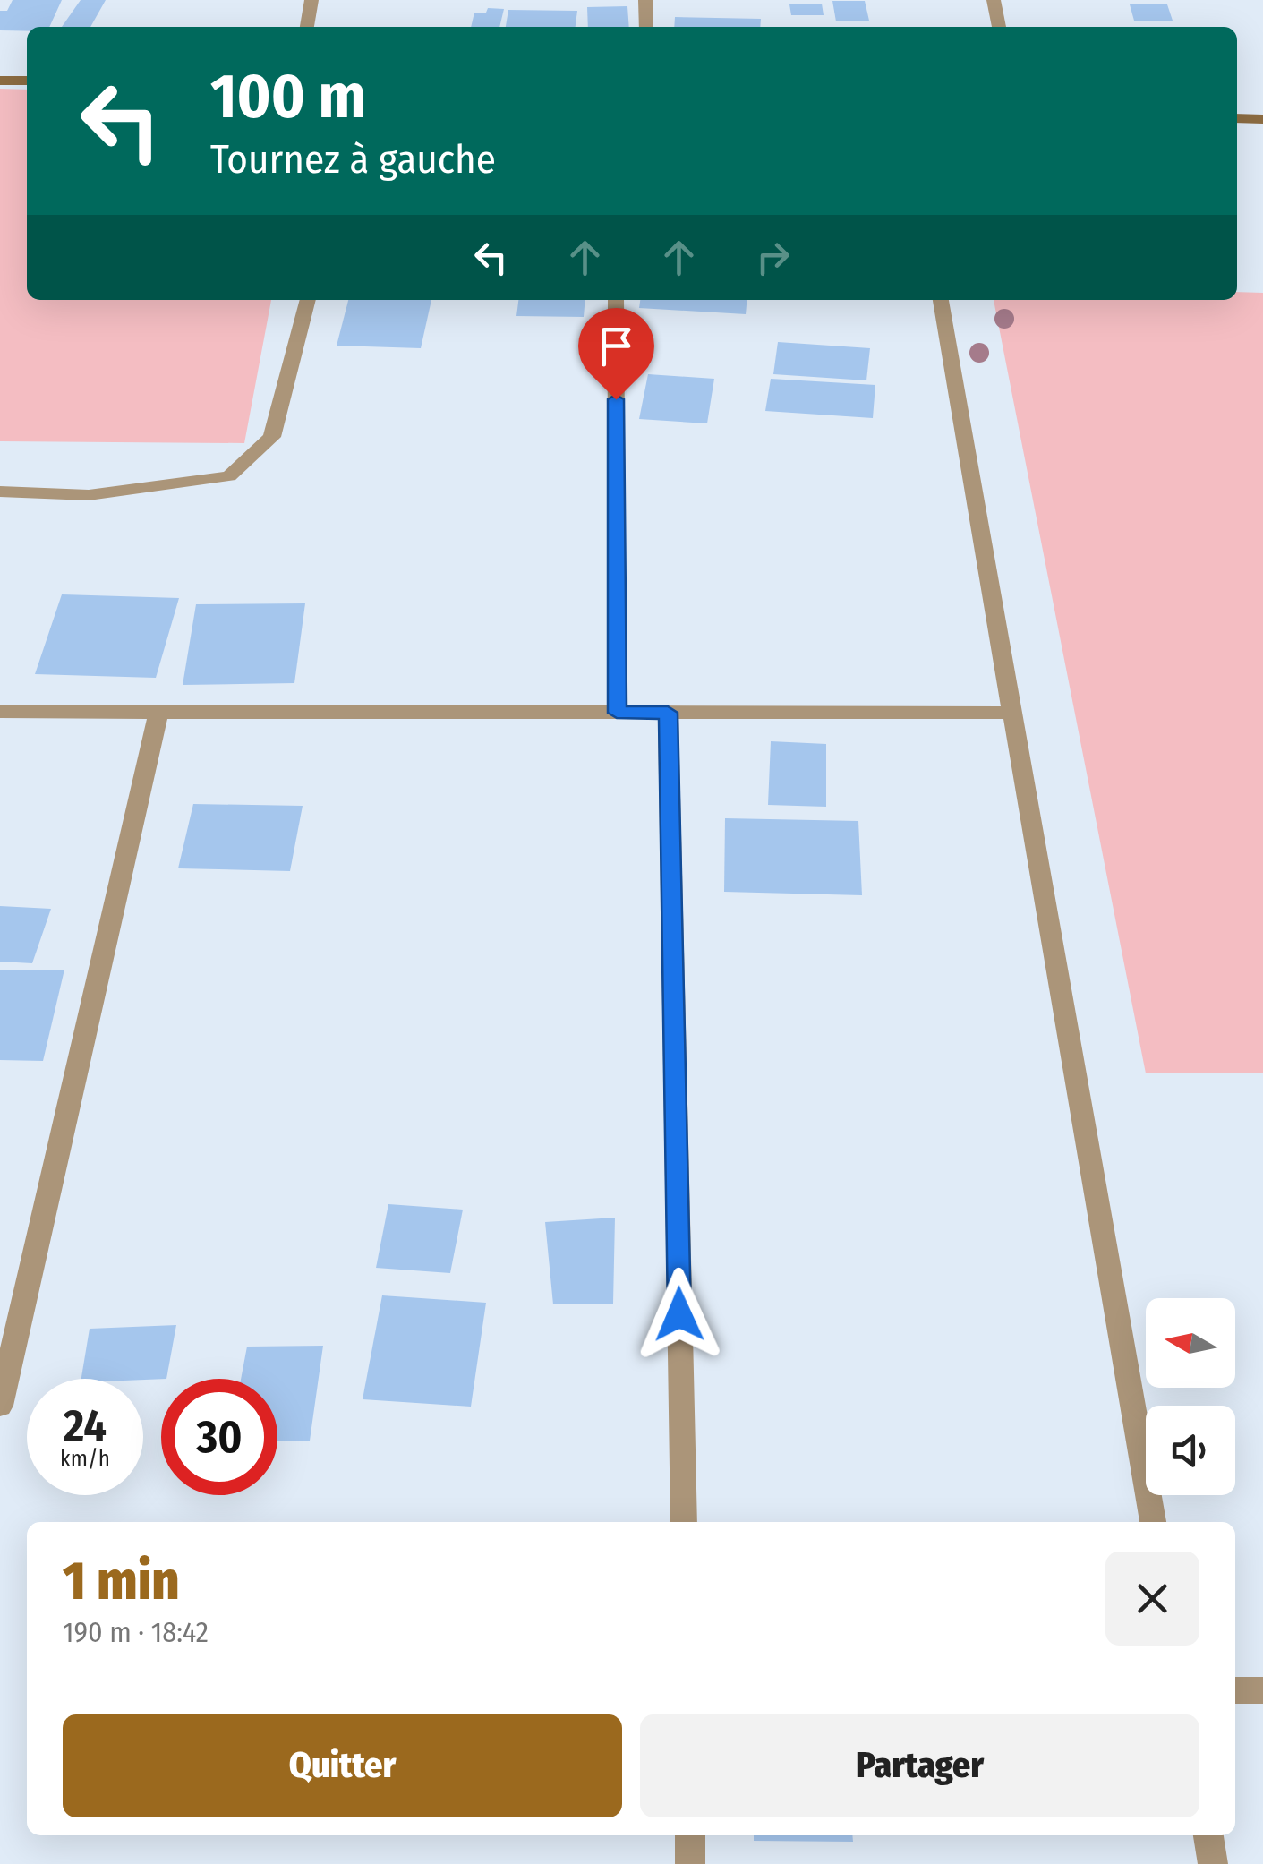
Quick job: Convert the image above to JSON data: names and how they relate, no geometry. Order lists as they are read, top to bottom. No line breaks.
{"north":"left","page":{"turn":["100 m","Tournez à gauche"],"speed":"24 km/h","limit":"30","heading":["1 min","190 m · 18:42"],"buttons":["Quitter","Partager"]}}
